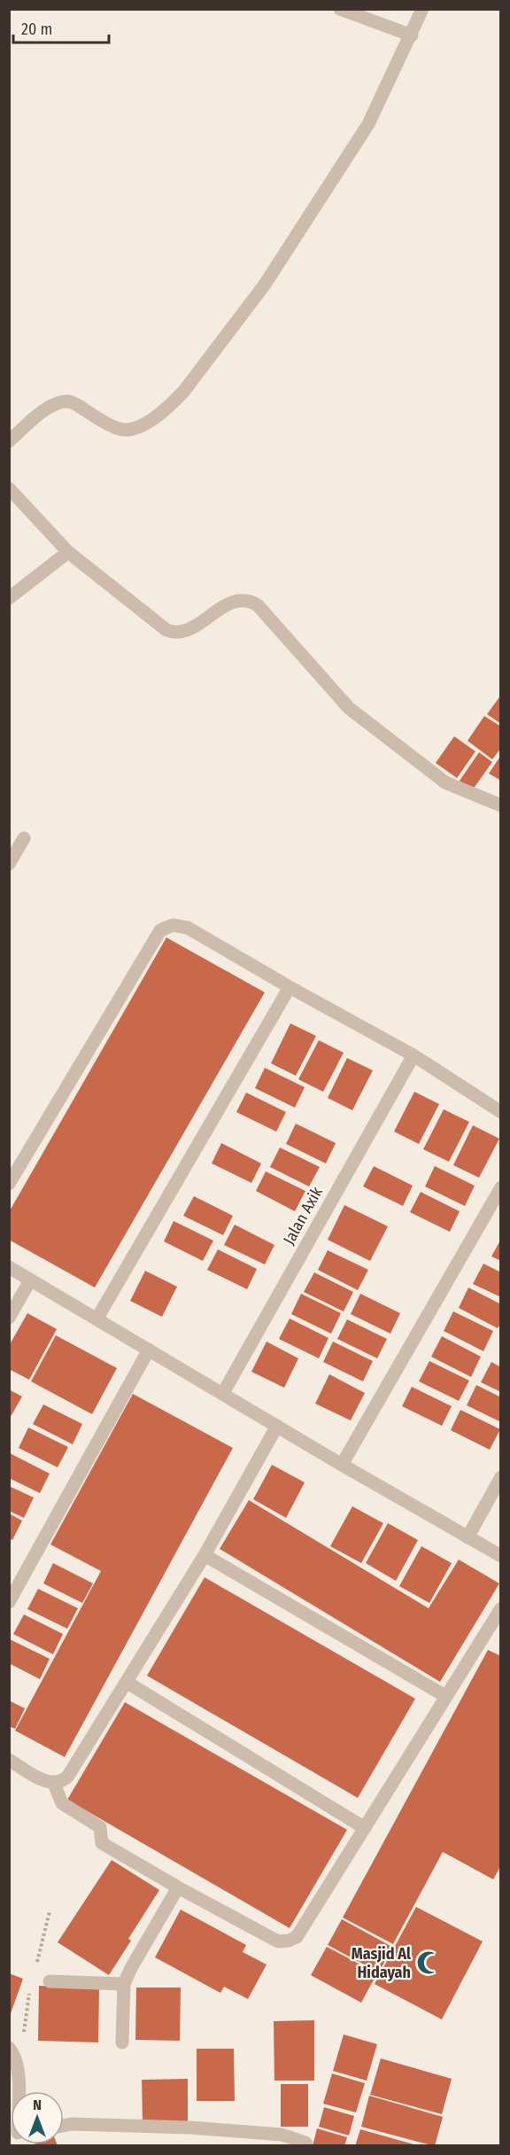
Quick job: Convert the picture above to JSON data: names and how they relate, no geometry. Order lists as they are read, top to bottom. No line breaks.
{"streets":{"street":["Jalan Axik"]},"places":{"mosque":["Masjid Al Hidayah"]},"scale_bar":"20 m","north":"top"}
